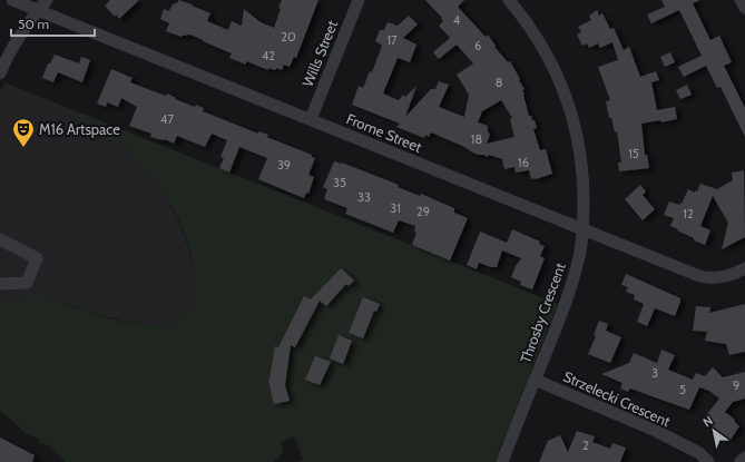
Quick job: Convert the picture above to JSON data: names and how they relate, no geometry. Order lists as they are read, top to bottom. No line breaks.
{"streets":{"street":["Wills Street","Frome Street","Throsby Crescent","Strzelecki Crescent"]},"crossings":[["Wills Street","Frome Street"],["Frome Street","Throsby Crescent"],["Throsby Crescent","Strzelecki Crescent"]],"places":{"theatre":["M16 Artspace"]},"house_numbers":["4","20","17","6","42","8","47","18","15","16","39","35","33","31","29","12","3","9","5","2"],"scale_bar":"50 m","north":"top left"}
